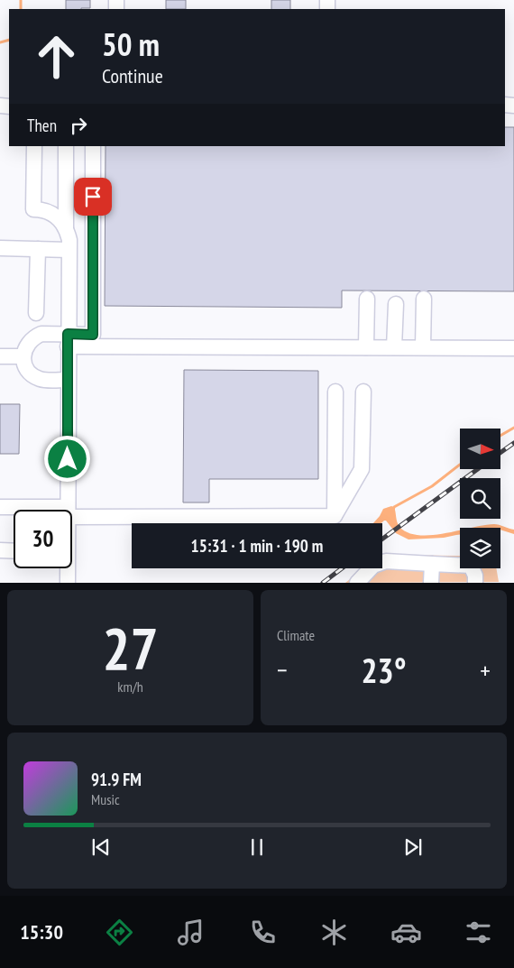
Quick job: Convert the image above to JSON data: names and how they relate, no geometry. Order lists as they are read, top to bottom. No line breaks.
{"north":"right","page":{"turn":["50 m","Continue"],"then":"Then","limit":"30","trip":"15:31 · 1 min · 190 m","tile":[["27","km/h"],"Climate"],"heat":["−","23°","+"],"song":["91.9 FM","Music"],"tabs":"15:30"}}
